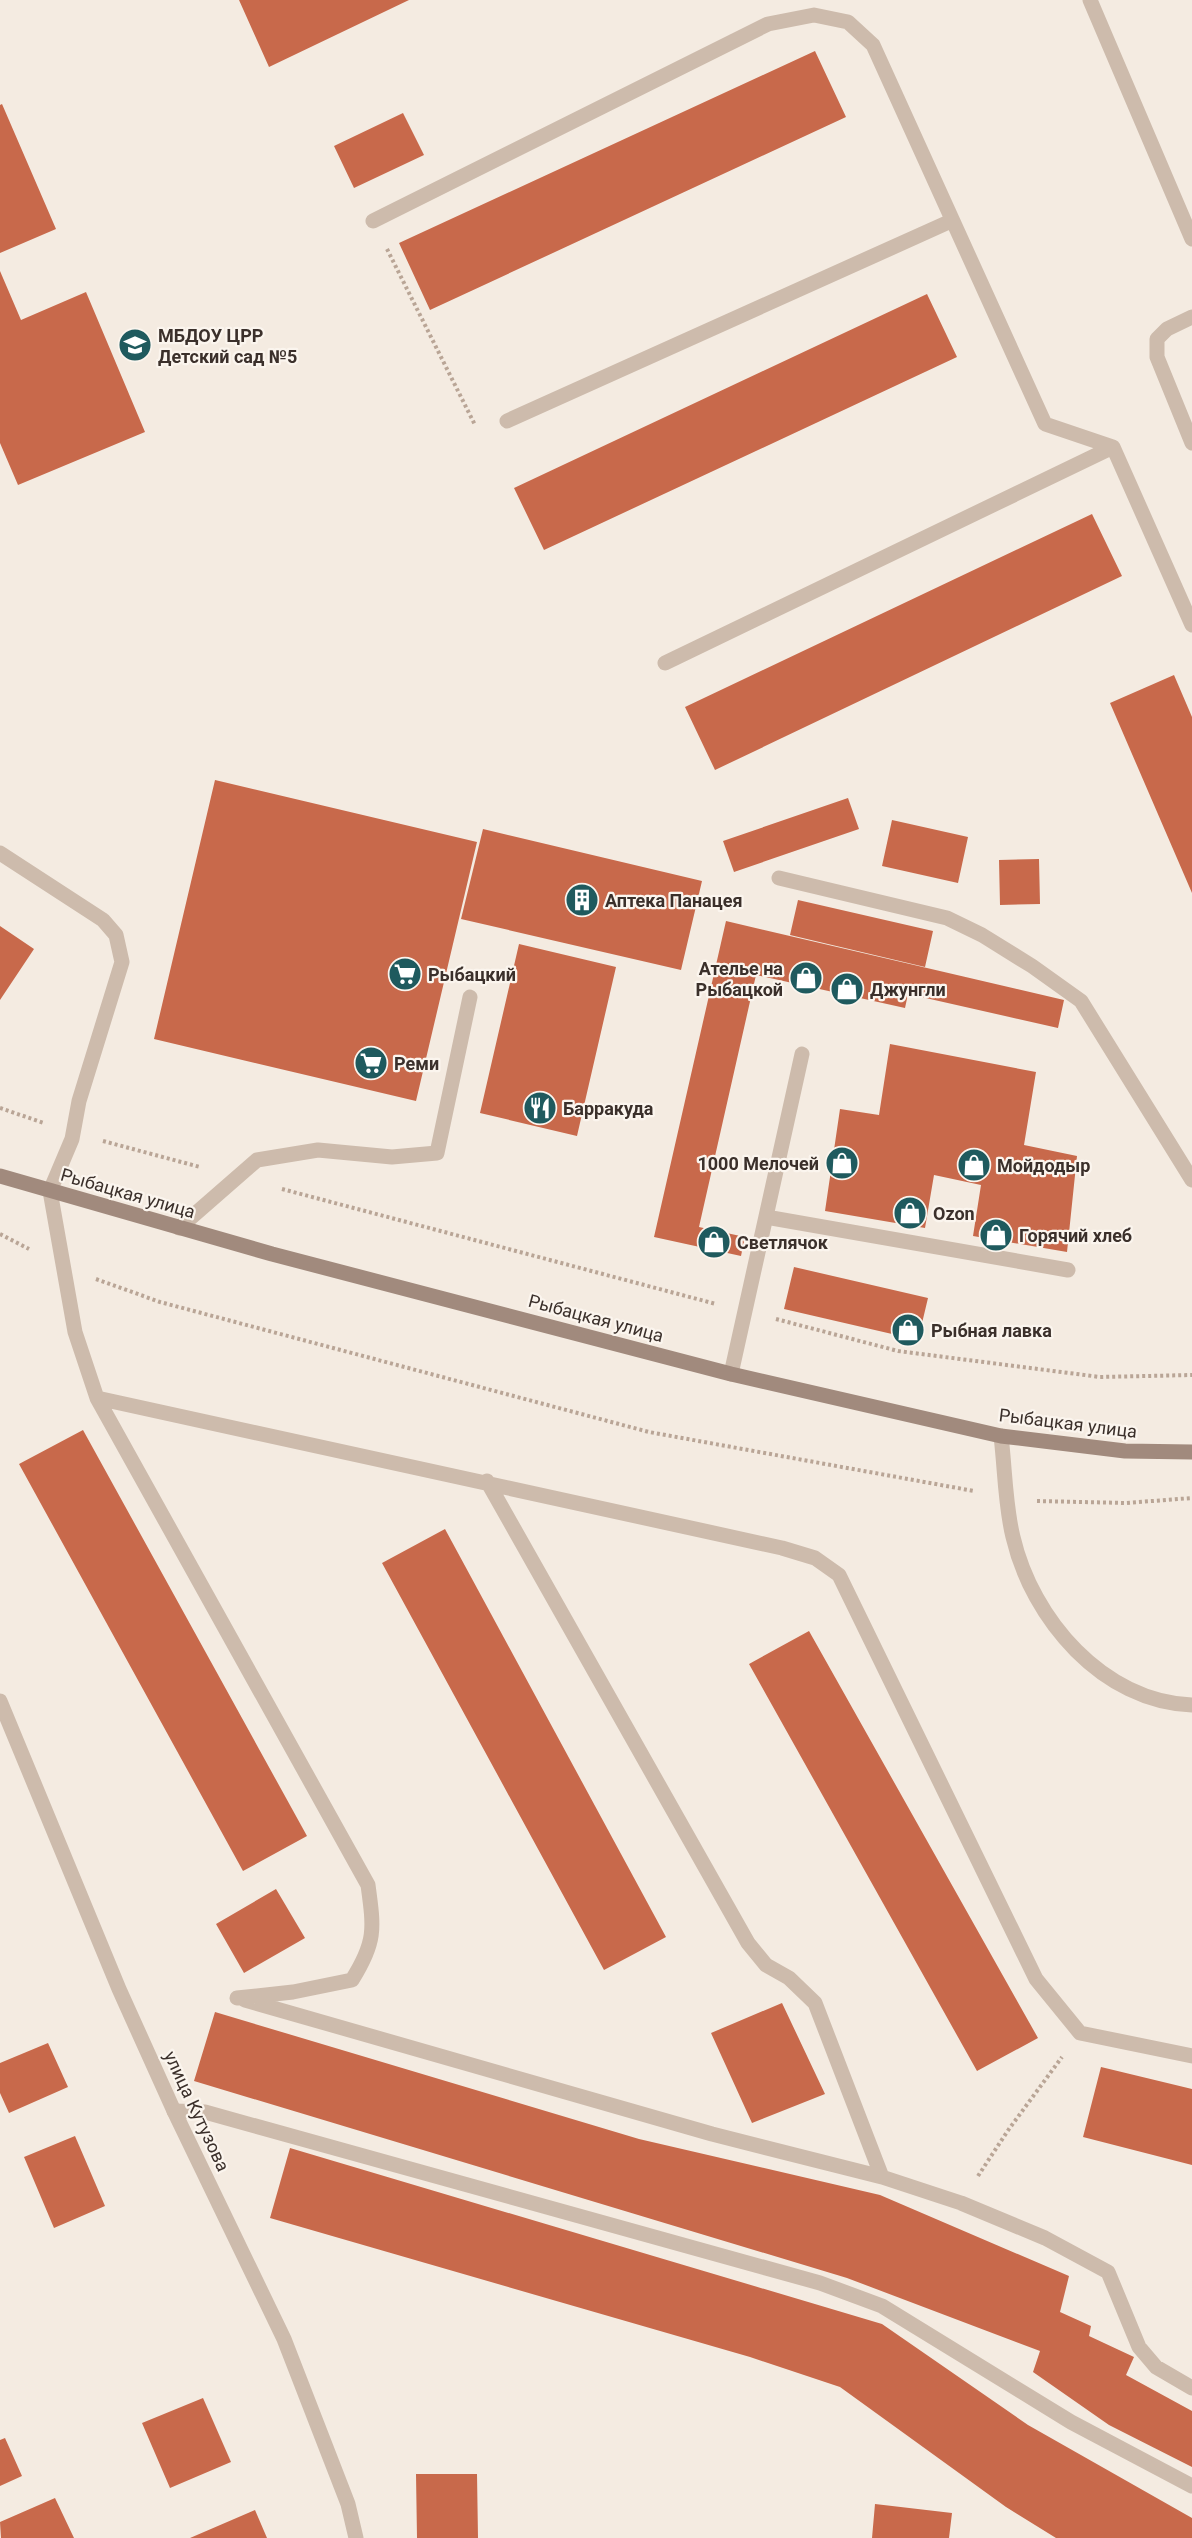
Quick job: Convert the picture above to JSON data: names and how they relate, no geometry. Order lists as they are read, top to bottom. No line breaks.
{"streets":{"main road":["Рыбацкая улица"],"street":["улица Кутузова"]},"places":{"school or university":["МБДОУ ЦРР Детский сад №5"],"building":["Аптека Панацея"],"supermarket":["Рыбацкий","Реми"],"shop":["Ателье на Рыбацкой","Джунгли","1000 Мелочей","Мойдодыр","Ozon","Горячий хлеб","Светлячок","Рыбная лавка"],"restaurant":["Барракуда"]}}
